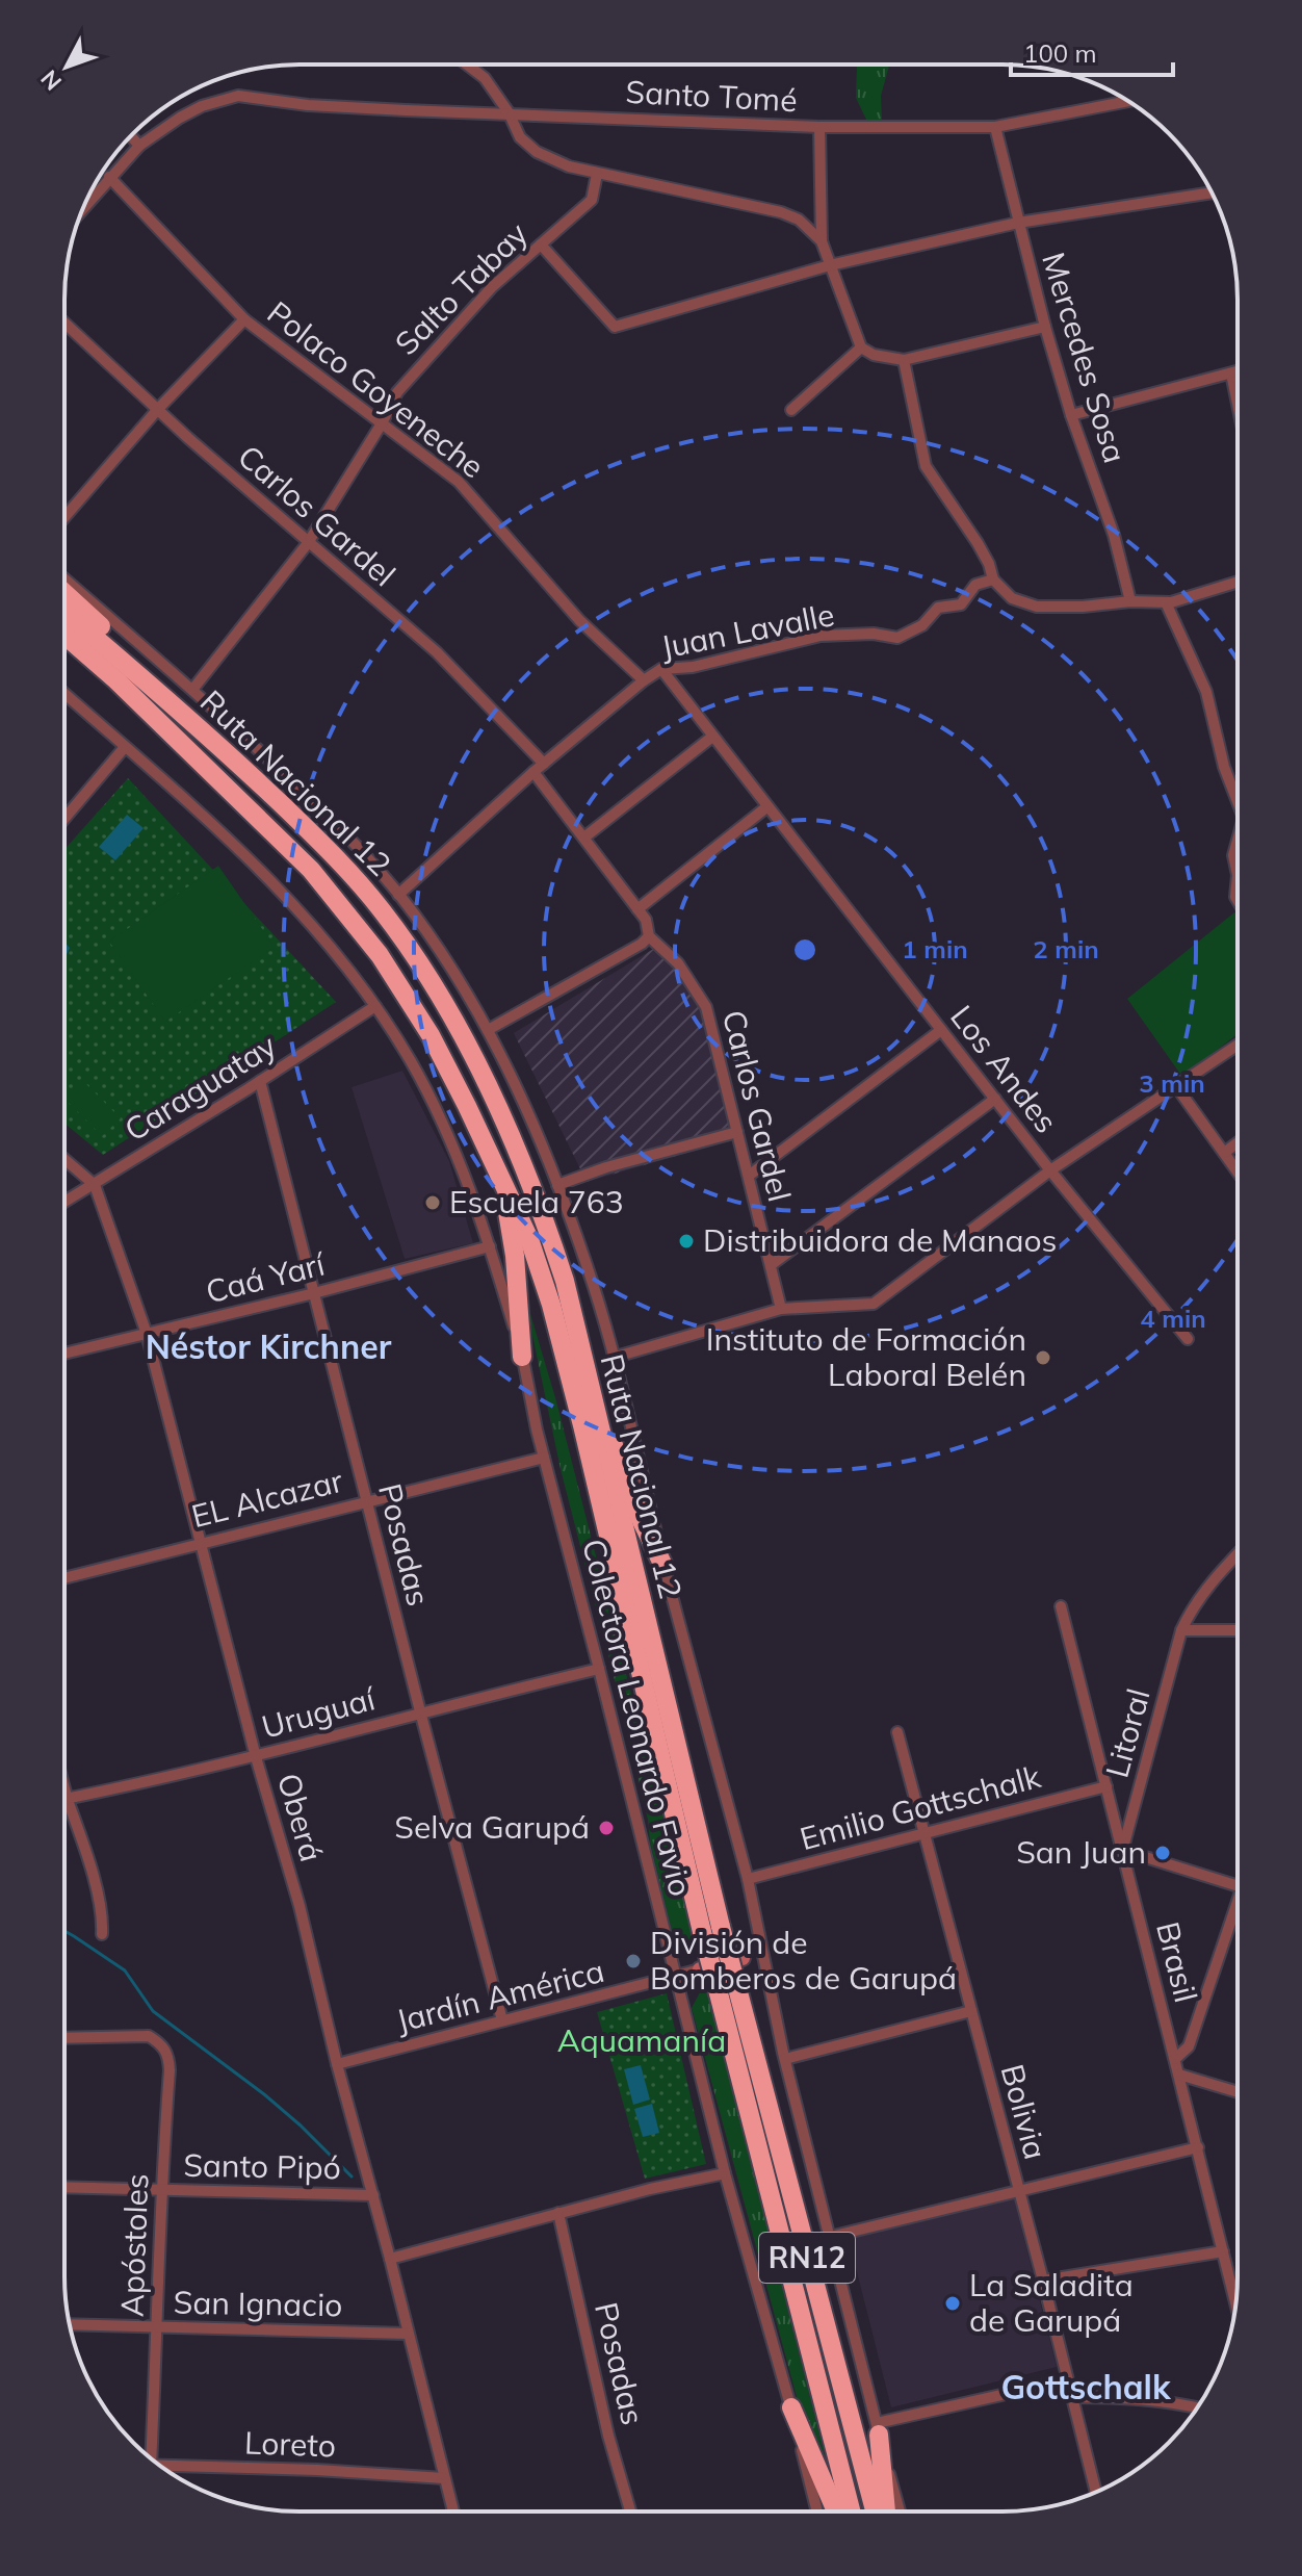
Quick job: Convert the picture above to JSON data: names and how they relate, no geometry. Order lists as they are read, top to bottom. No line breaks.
{"streets":{"highway":["Ruta Nacional 12","RN12"],"street":["Santo Tomé","Salto Tabay","Mercedes Sosa","Polaco Goyeneche","Carlos Gardel","Juan Lavalle","Los Andes","Caraguatay","Caá Yarí","EL Alcazar","Posadas","Uruguaí","Colectora Leonardo Favio","Litoral","Emilio Gottschalk","Oberá","Brasil","Jardín América","Bolivia","Santo Pipó","Apóstoles","San Ignacio","Loreto"]},"crossings":[["Santo Tomé","Mercedes Sosa"],["Santo Tomé","Polaco Goyeneche"],["Salto Tabay","Polaco Goyeneche"],["Salto Tabay","Carlos Gardel"],["Polaco Goyeneche","Juan Lavalle"],["Carlos Gardel","Juan Lavalle"],["Juan Lavalle","Los Andes"],["Caraguatay","Posadas"],["Caraguatay","Oberá"],["Caá Yarí","Posadas"],["Caá Yarí","Colectora Leonardo Favio"],["Caá Yarí","Oberá"],["EL Alcazar","Posadas"],["EL Alcazar","Colectora Leonardo Favio"],["EL Alcazar","Oberá"],["Posadas","Uruguaí"],["Posadas","Jardín América"],["Uruguaí","Colectora Leonardo Favio"],["Uruguaí","Oberá"],["Colectora Leonardo Favio","Jardín América"],["Litoral","Brasil"],["Emilio Gottschalk","Brasil"],["Emilio Gottschalk","Bolivia"],["Oberá","Jardín América"],["Oberá","Santo Pipó"],["Oberá","San Ignacio"],["Oberá","Loreto"],["Santo Pipó","Apóstoles"],["Apóstoles","San Ignacio"]],"districts":["Néstor Kirchner","Gottschalk"],"parks":["Aquamanía"],"places":["Escuela 763","Distribuidora de Manaos","Instituto de Formación Laboral Belén","Selva Garupá","San Juan","División de Bomberos de Garupá","La Saladita de Garupá"],"scale_bar":"100 m","north":"bottom left","rings":["1 min","2 min","3 min","4 min"]}
